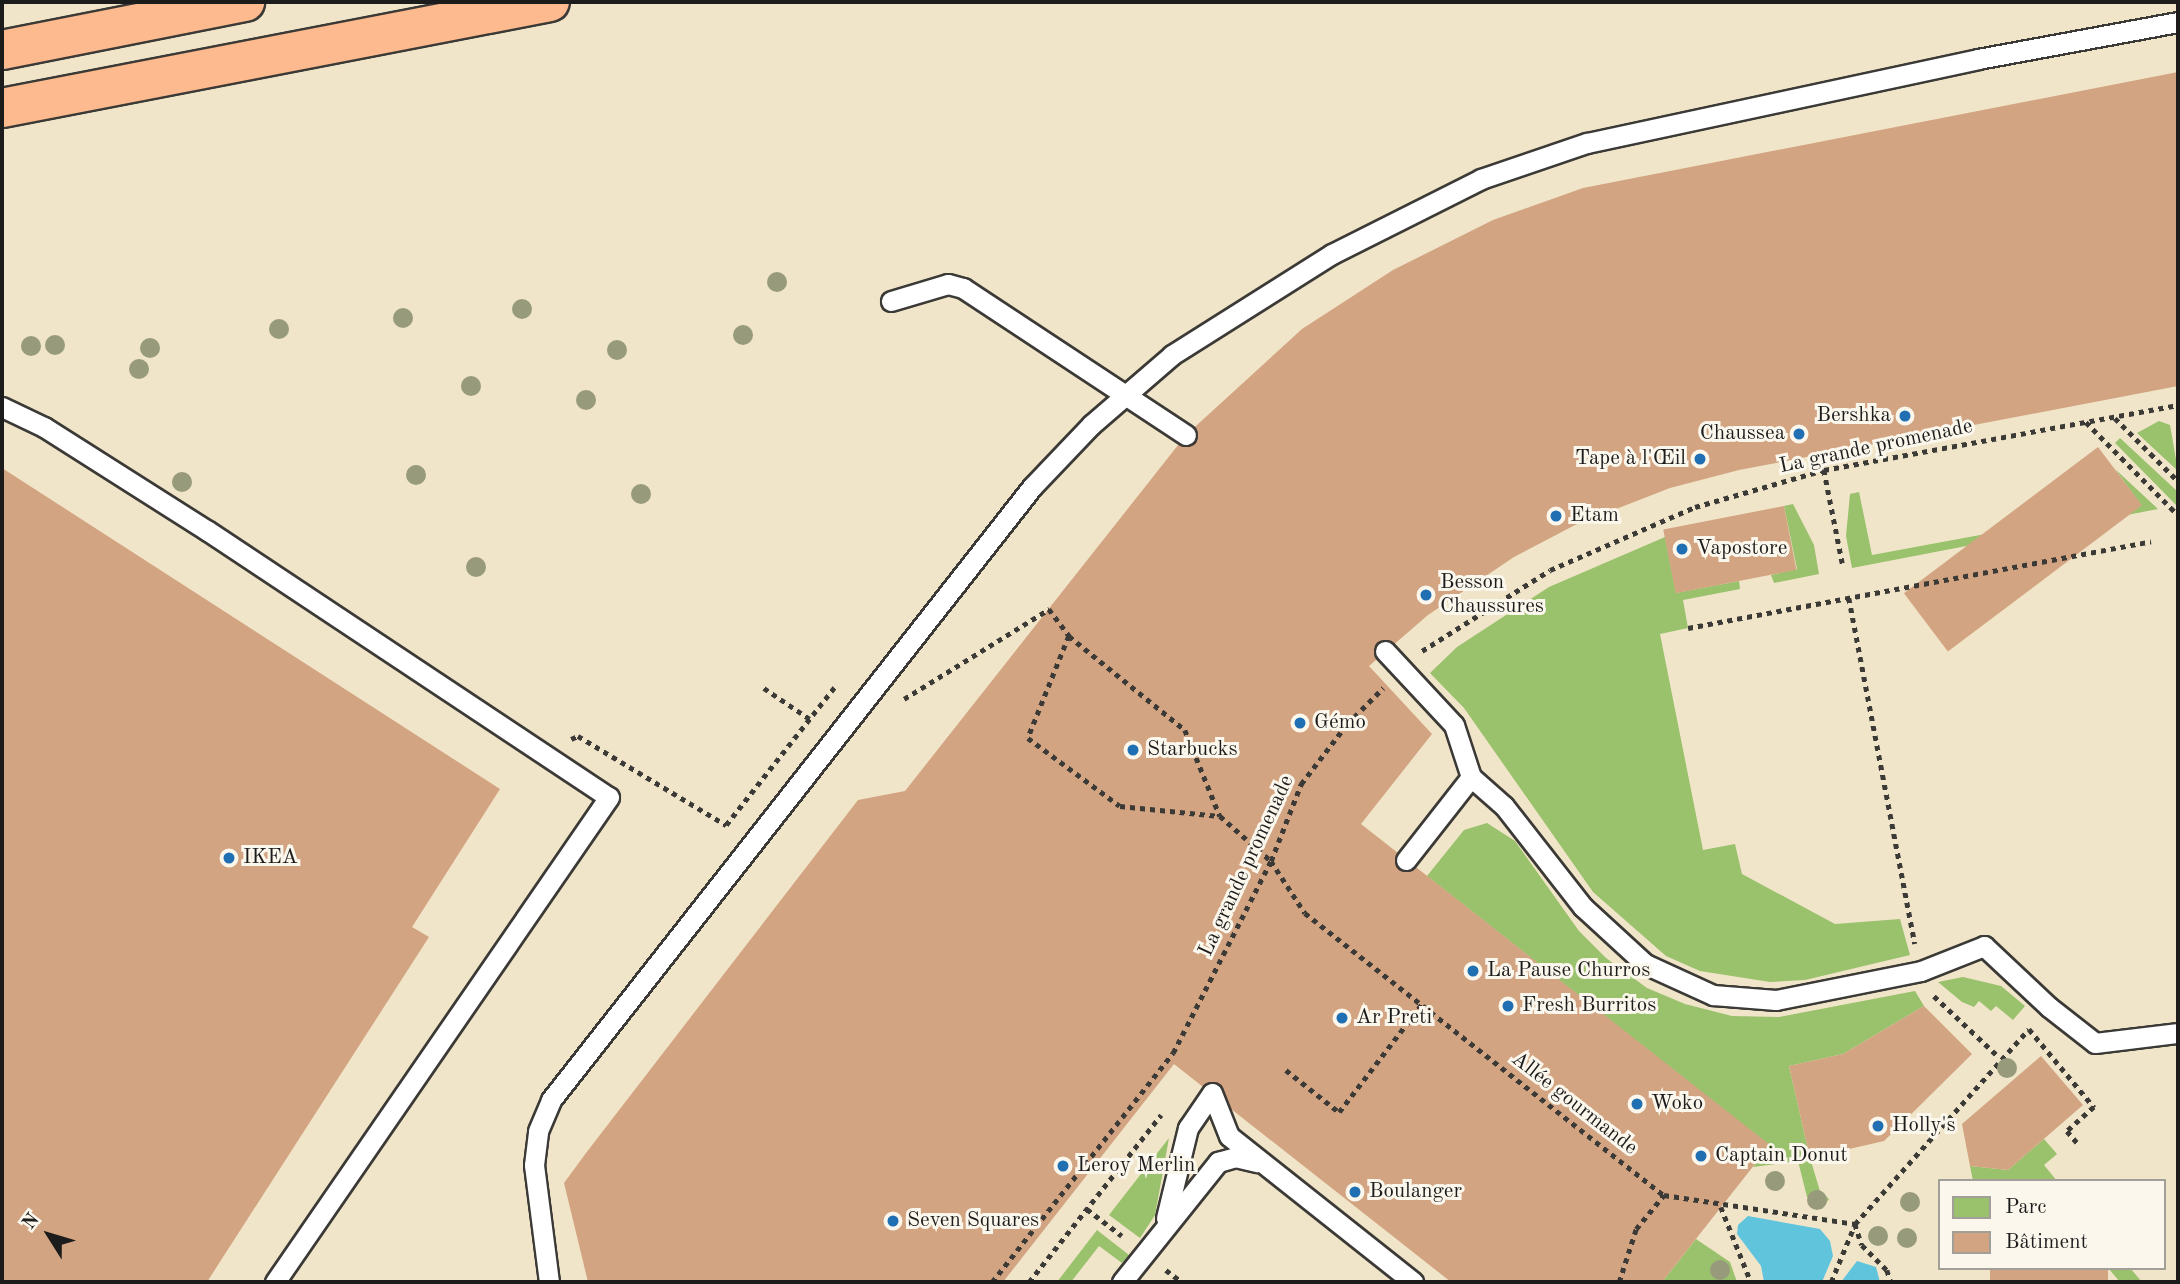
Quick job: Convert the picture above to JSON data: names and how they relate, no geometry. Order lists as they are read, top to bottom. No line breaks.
{"streets":{"path":["La grande promenade","Allée gourmande"]},"crossings":[["La grande promenade","Allée gourmande"]],"places":["Bershka","Chaussea","Tape à l'Œil","Etam","Vapostore","Besson Chaussures","Gémo","Starbucks","IKEA","La Pause Churros","Fresh Burritos","Ar Preti","Woko","Holly's","Captain Donut","Leroy Merlin","Boulanger","Seven Squares"],"legend":["Parc","Bâtiment"],"north":"top left"}
